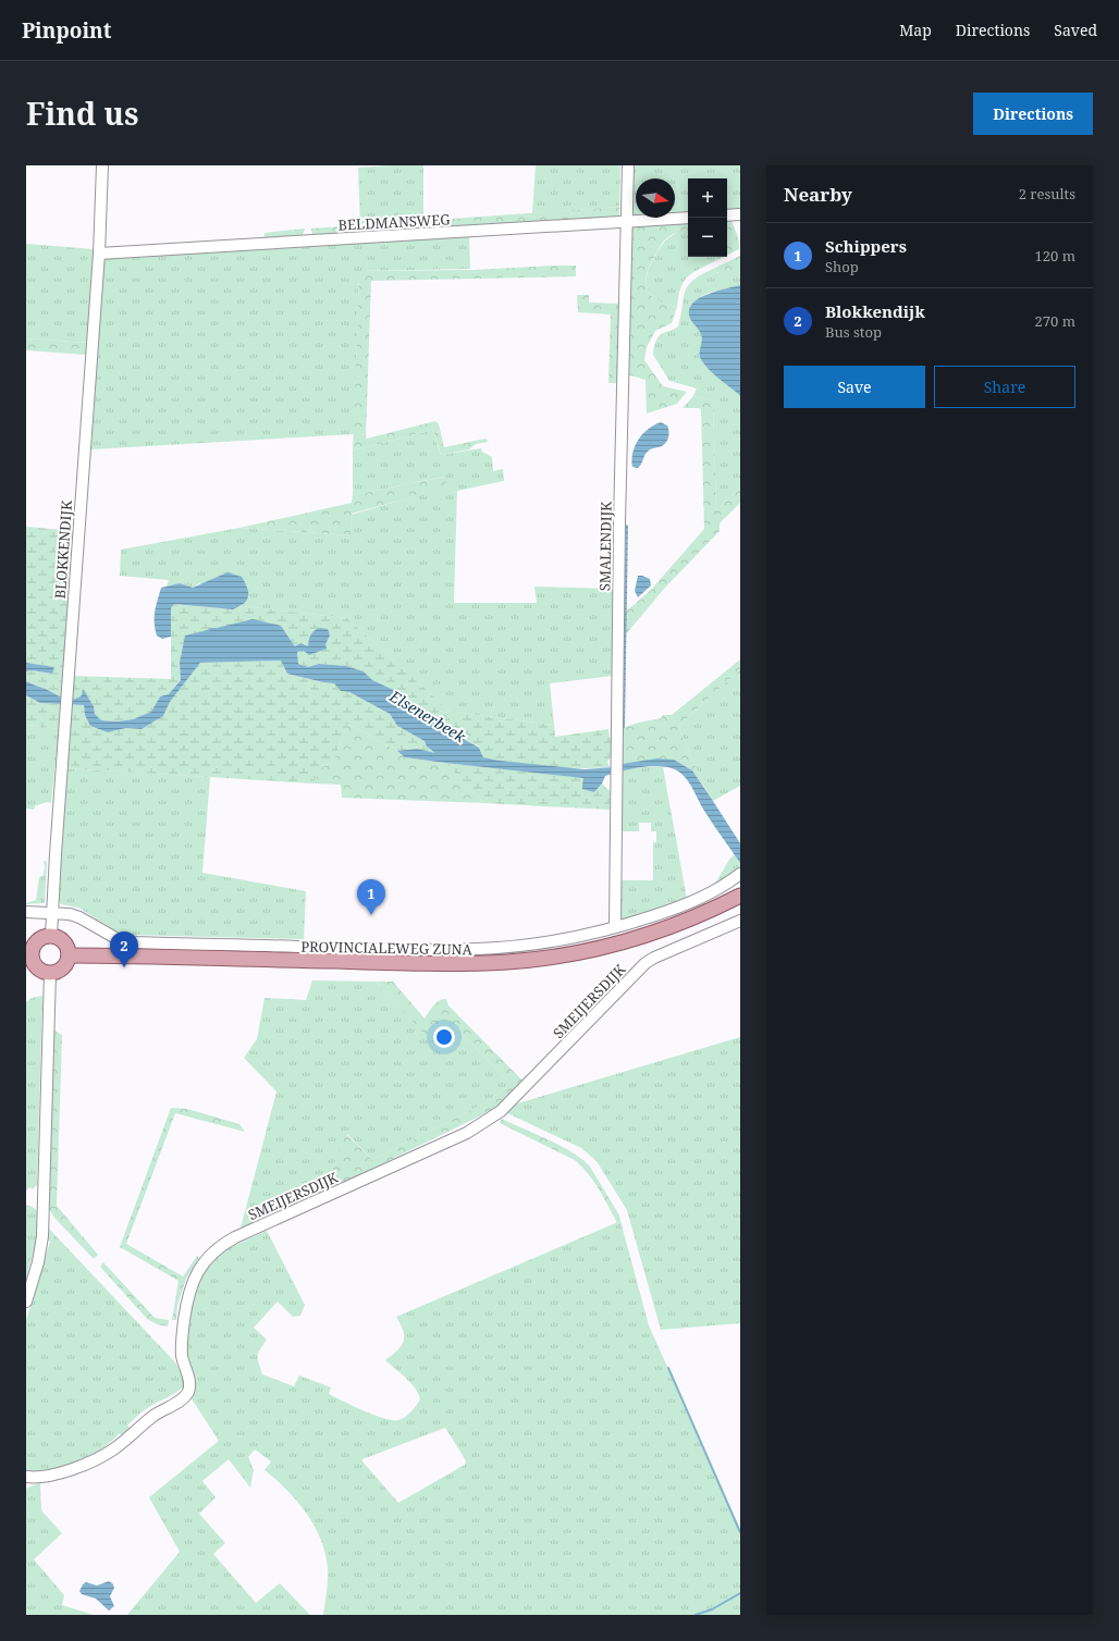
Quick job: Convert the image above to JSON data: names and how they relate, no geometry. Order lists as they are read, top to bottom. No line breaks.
{"streets":{"main road":["PROVINCIALEWEG ZUNA"],"street":["BELDMANSWEG","SMALENDIJK","BLOKKENDIJK","SMEIJERSDIJK"]},"crossings":[["BELDMANSWEG","SMALENDIJK"],["BELDMANSWEG","BLOKKENDIJK"],["SMALENDIJK","PROVINCIALEWEG ZUNA"],["BLOKKENDIJK","PROVINCIALEWEG ZUNA"]],"water":["Elsenerbeek"],"north":"right","page":{"header":"Pinpoint","nav":["Map","Directions","Saved"],"title":"Find us","buttons":["Directions",["Save","Share"]],"heading":["Nearby","2 results"],"map_buttons":["+","−"],"list":[{"mark":"1","name":"Schippers","note":"Shop","value":"120 m"},{"mark":"2","name":"Blokkendijk","note":"Bus stop","value":"270 m"}],"pins":["1","2"]}}
